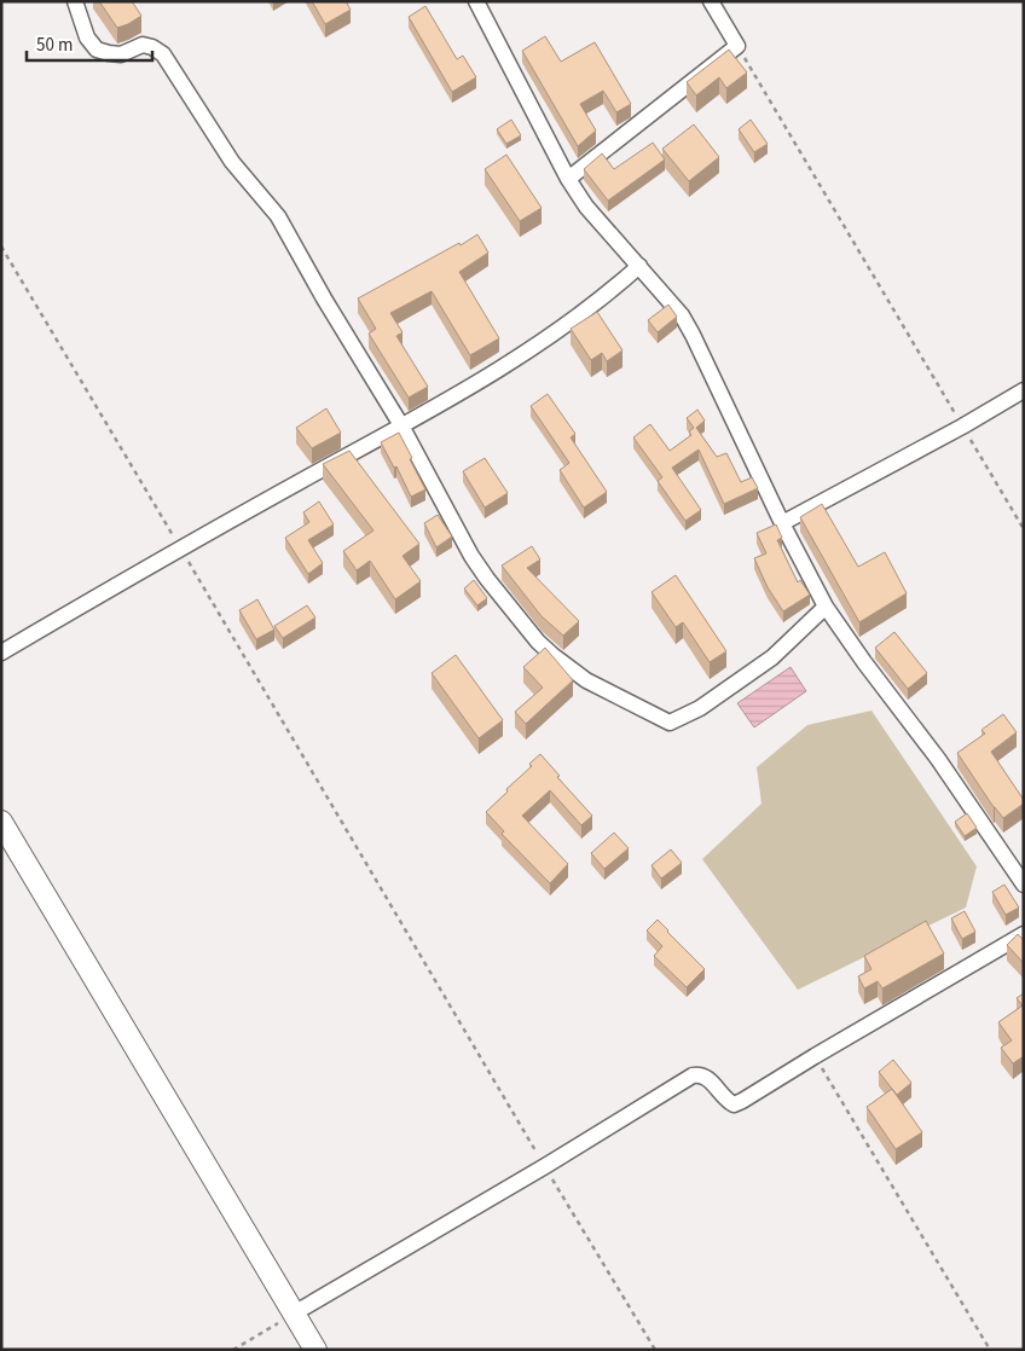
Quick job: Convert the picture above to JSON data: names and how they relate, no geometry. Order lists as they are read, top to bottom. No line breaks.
{"scale_bar":"50 m"}
